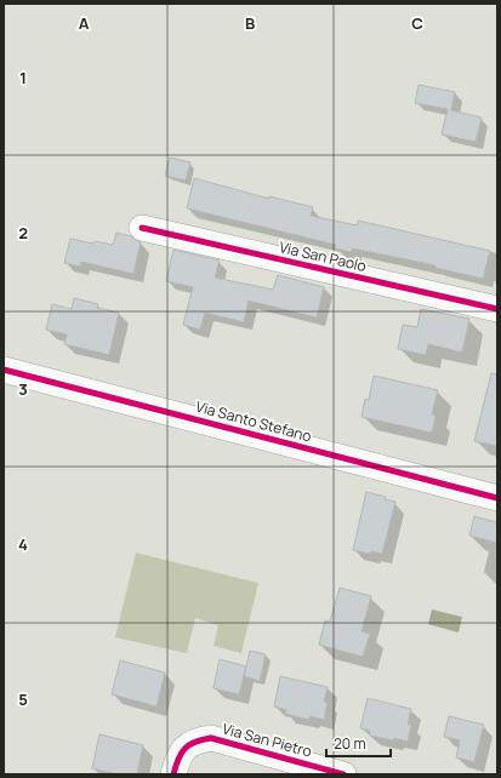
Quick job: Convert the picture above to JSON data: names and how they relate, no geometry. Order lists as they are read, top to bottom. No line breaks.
{"streets":{"street":["Via San Paolo","Via Santo Stefano","Via San Pietro"]},"scale_bar":"20 m","grid":{"columns":["A","B","C"],"rows":["1","2","3","4","5"]}}
